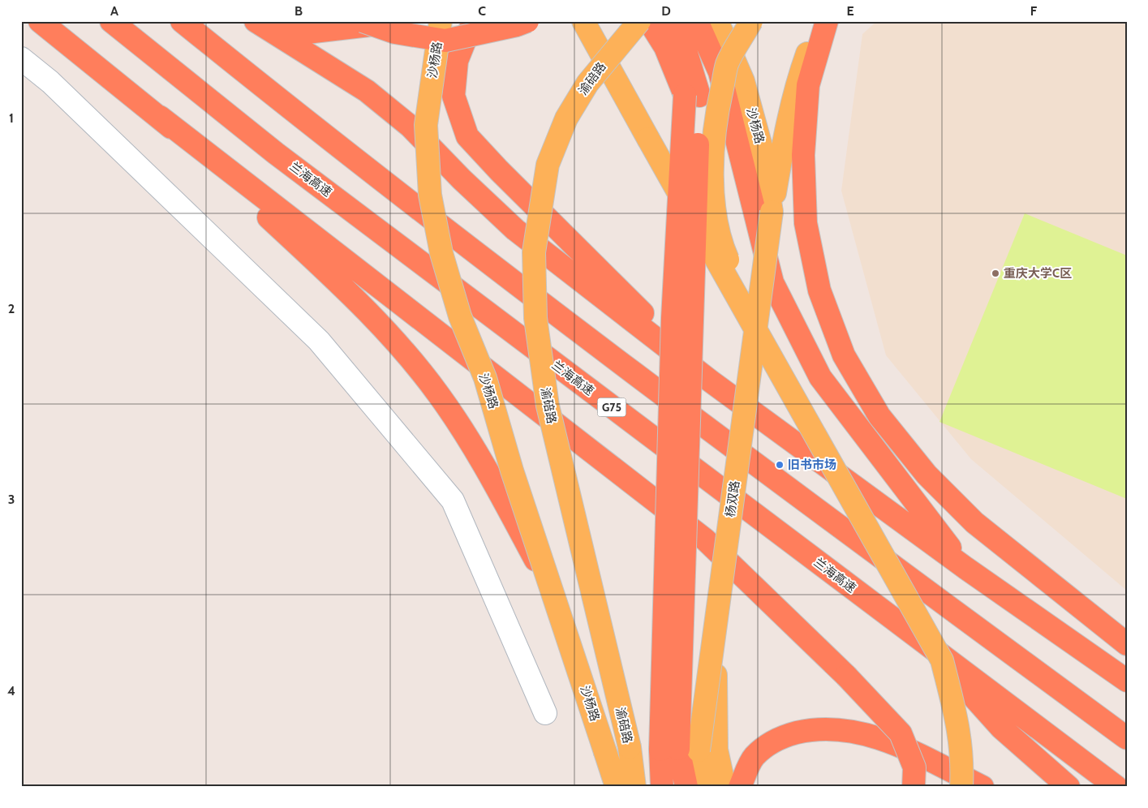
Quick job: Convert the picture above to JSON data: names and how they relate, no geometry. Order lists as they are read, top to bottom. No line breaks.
{"streets":{"highway":["兰海高速","G75"],"main road":["沙杨路","渝碚路","杨双路"]},"crossings":[["沙杨路","杨双路"]],"places":["重庆大学C区","旧书市场"],"grid":{"columns":["A","B","C","D","E","F"],"rows":["1","2","3","4"]}}
